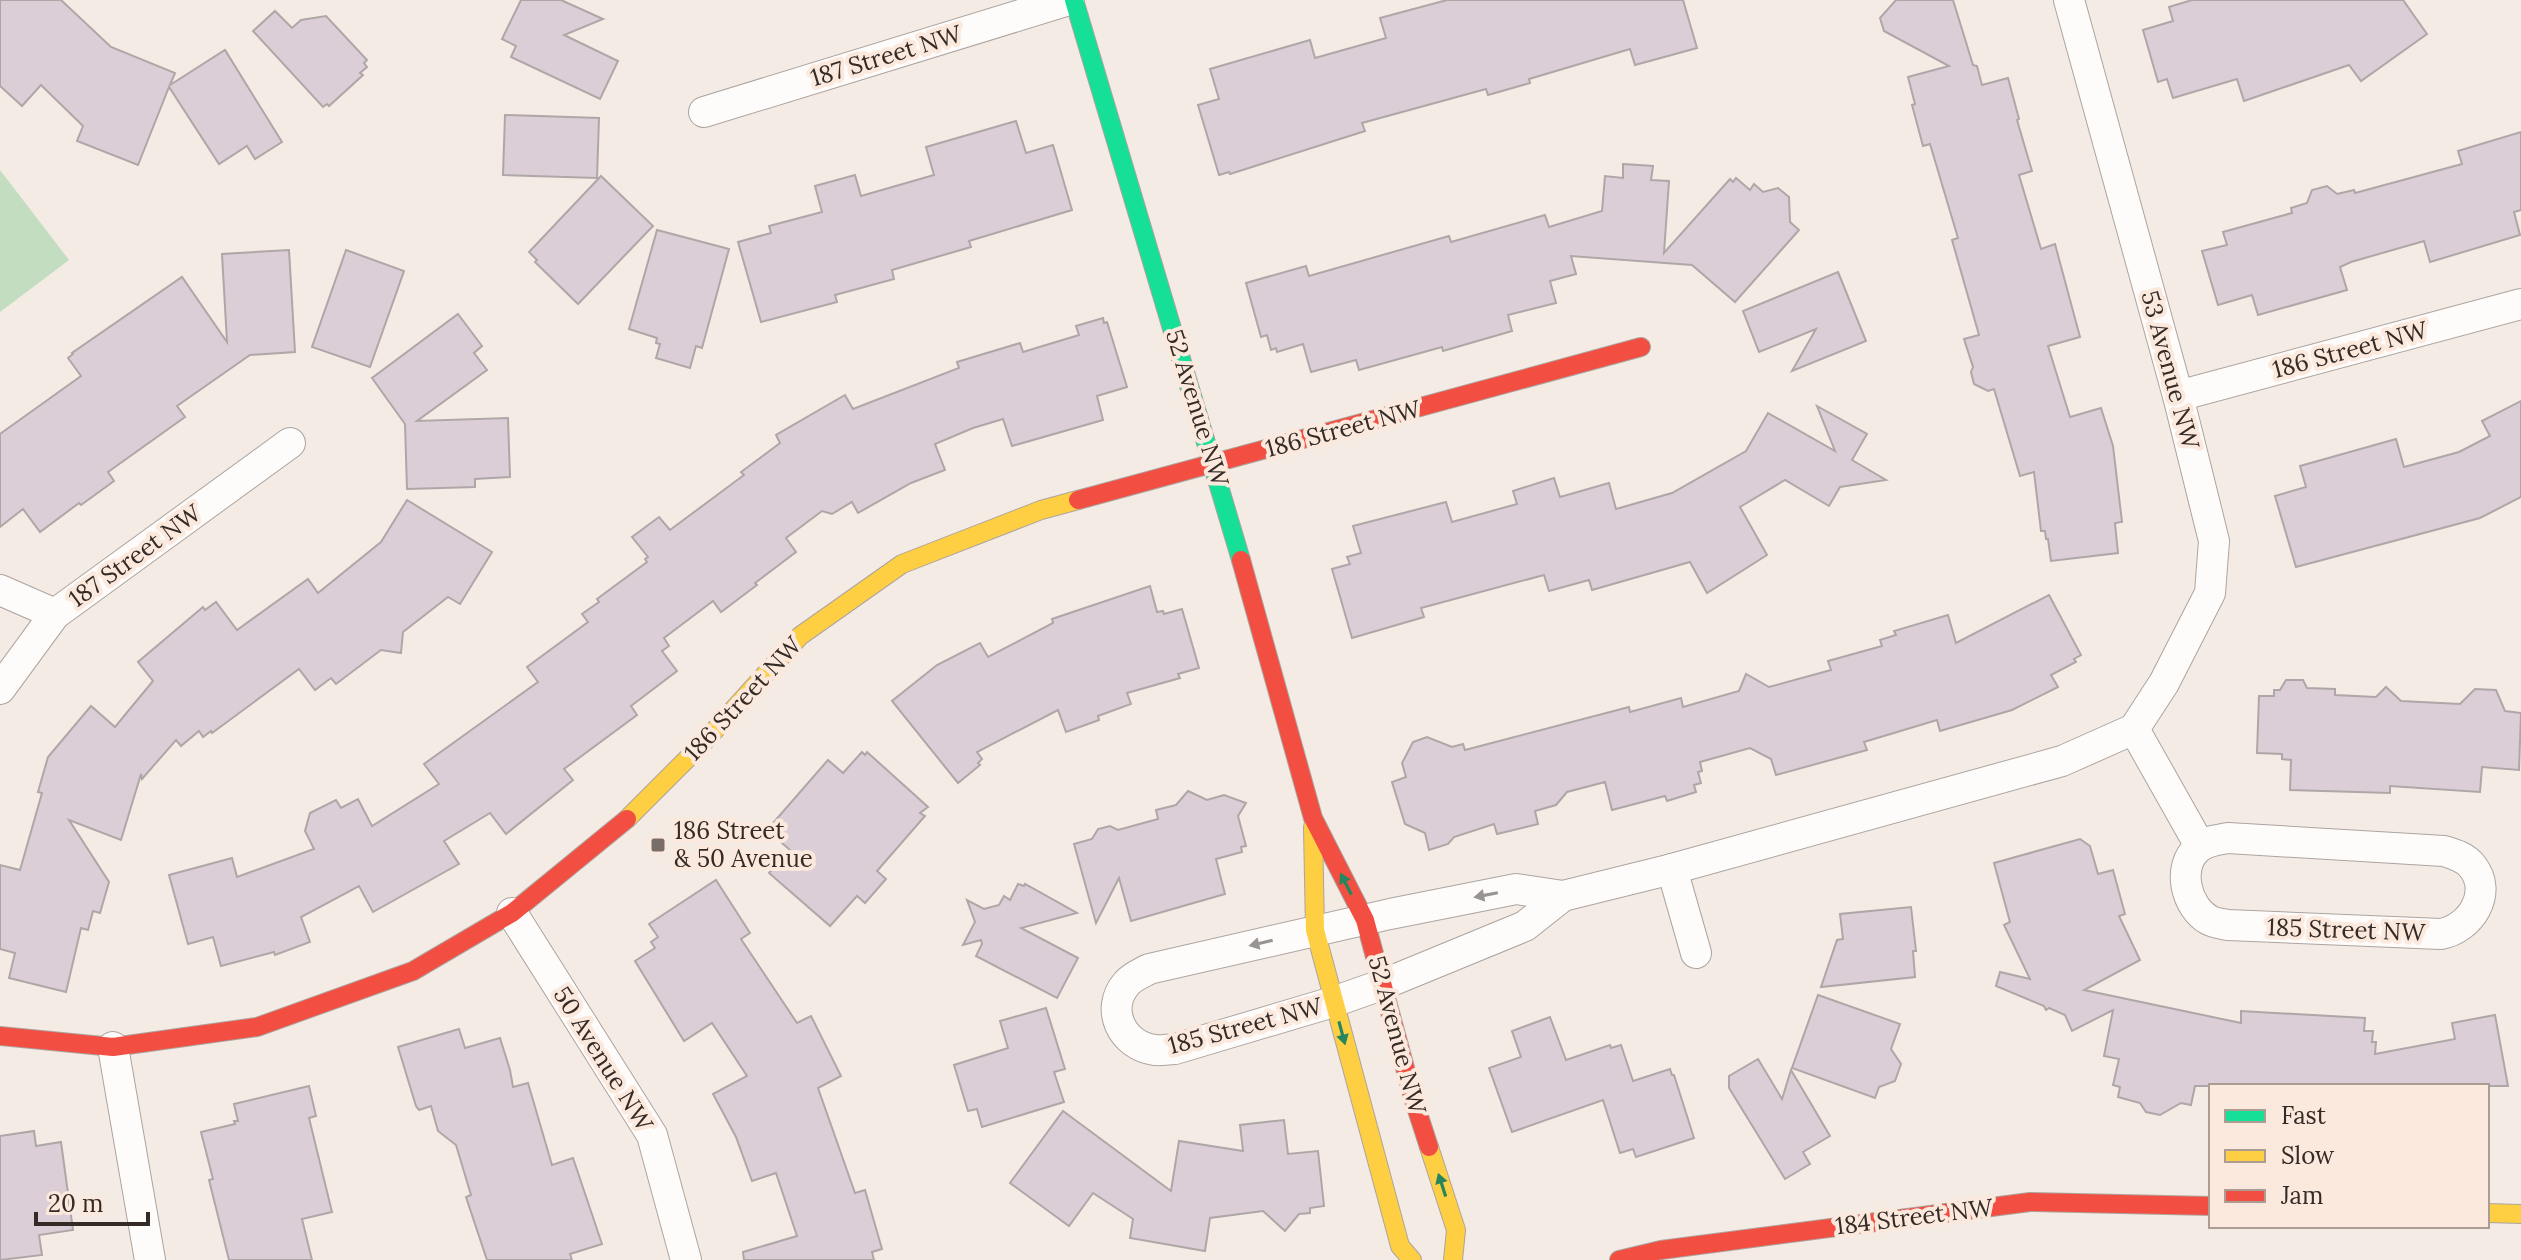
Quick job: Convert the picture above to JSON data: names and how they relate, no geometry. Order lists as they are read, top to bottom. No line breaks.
{"streets":{"street":["187 Street NW","186 Street NW","53 Avenue NW","52 Avenue NW","185 Street NW","50 Avenue NW","184 Street NW"]},"crossings":[["187 Street NW","52 Avenue NW"],["186 Street NW","53 Avenue NW"],["186 Street NW","52 Avenue NW"],["186 Street NW","50 Avenue NW"],["53 Avenue NW","185 Street NW"],["52 Avenue NW","185 Street NW"]],"places":{"transit":["186 Street & 50 Avenue"]},"legend":["Fast","Slow","Jam"],"scale_bar":"20 m"}
